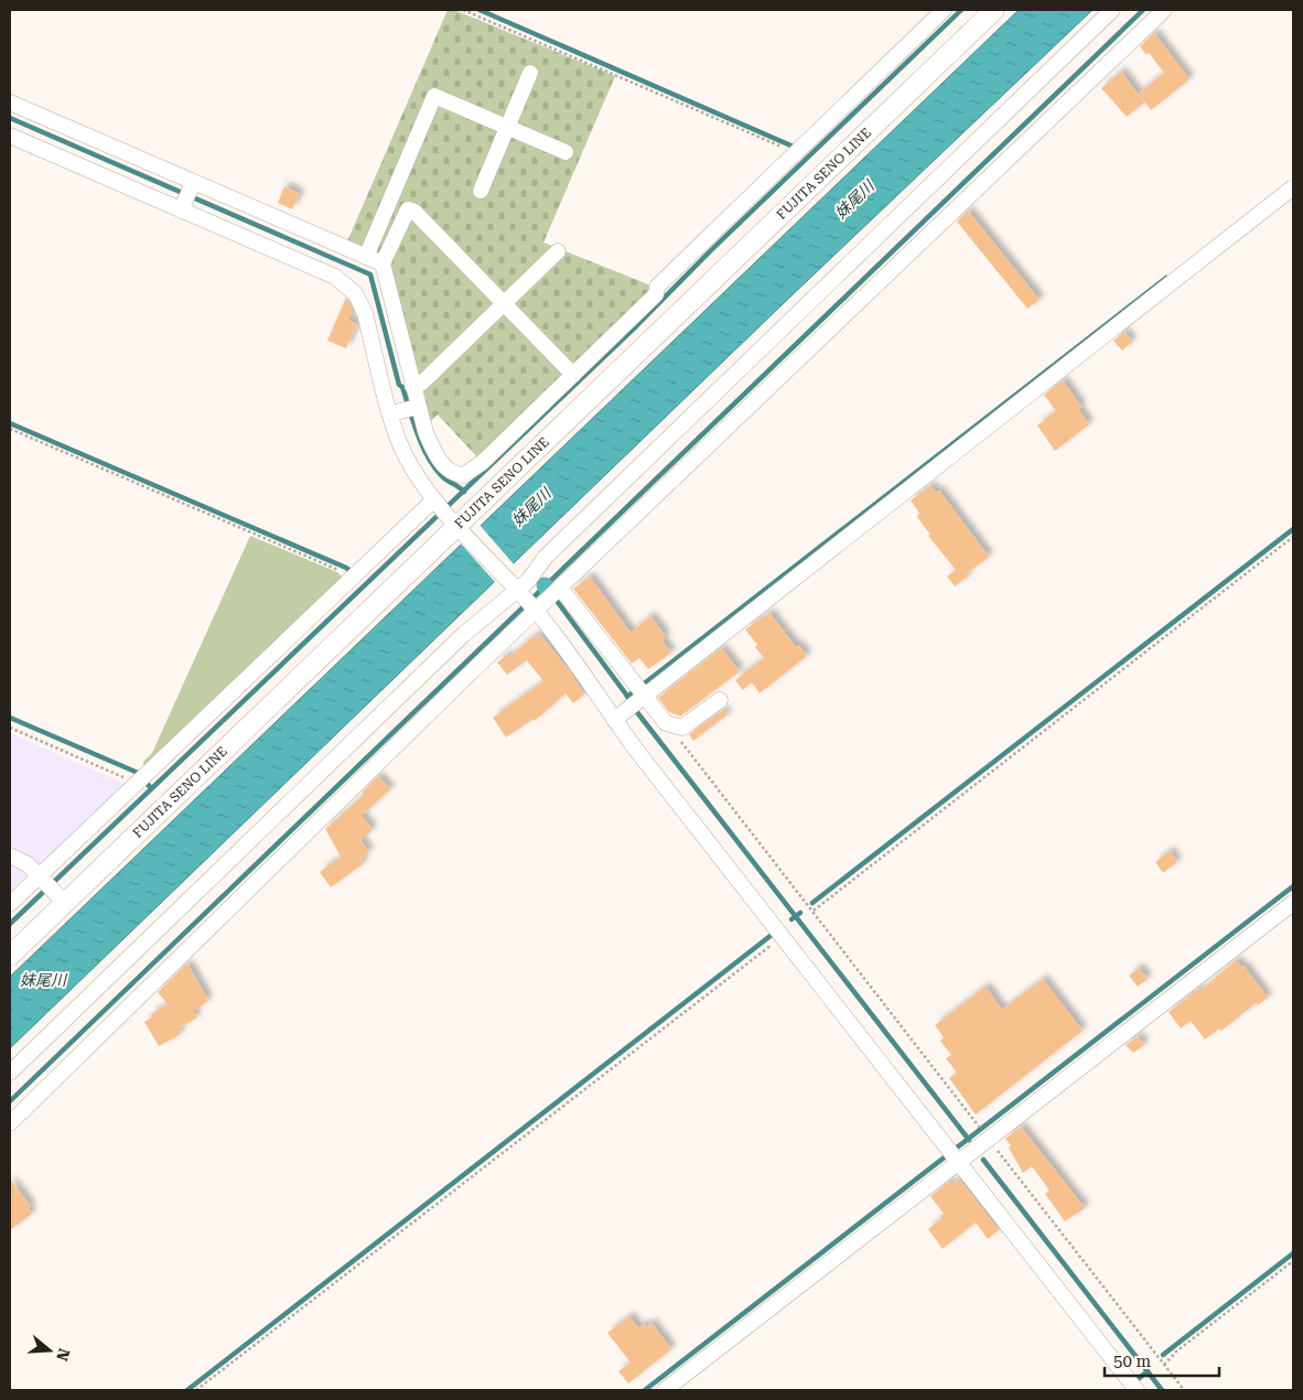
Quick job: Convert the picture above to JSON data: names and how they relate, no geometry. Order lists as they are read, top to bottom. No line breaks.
{"streets":{"main road":["FUJITA SENO LINE"]},"water":["妹尾川"],"scale_bar":"50 m","north":"right"}
